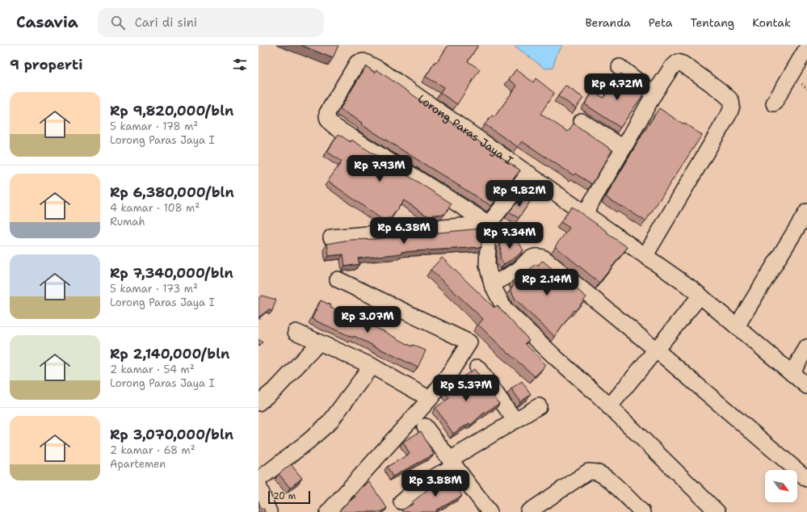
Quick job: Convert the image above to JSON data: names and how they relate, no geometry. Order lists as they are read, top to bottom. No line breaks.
{"streets":{"street":["Lorong Paras Jaya I"]},"scale_bar":"20 m","north":"bottom right","page":{"header":"Casavia","search":"Cari di sini","nav":["Beranda","Peta","Tentang","Kontak"],"heading":"9 properti","price":["Rp 4.72M","Rp 7.93M","Rp 9.82M","Rp 6.38M","Rp 7.34M","Rp 2.14M","Rp 3.07M","Rp 5.37M","Rp 3.88M"],"list":[{"name":"Rp 9,820,000/bln","note":"5 kamar · 178 m² · Lorong Paras Jaya I"},{"name":"Rp 6,380,000/bln","note":"4 kamar · 108 m² · Rumah"},{"name":"Rp 7,340,000/bln","note":"5 kamar · 173 m² · Lorong Paras Jaya I"},{"name":"Rp 2,140,000/bln","note":"2 kamar · 54 m² · Lorong Paras Jaya I"},{"name":"Rp 3,070,000/bln","note":"2 kamar · 68 m² · Apartemen"}],"scale":"20 m"}}
